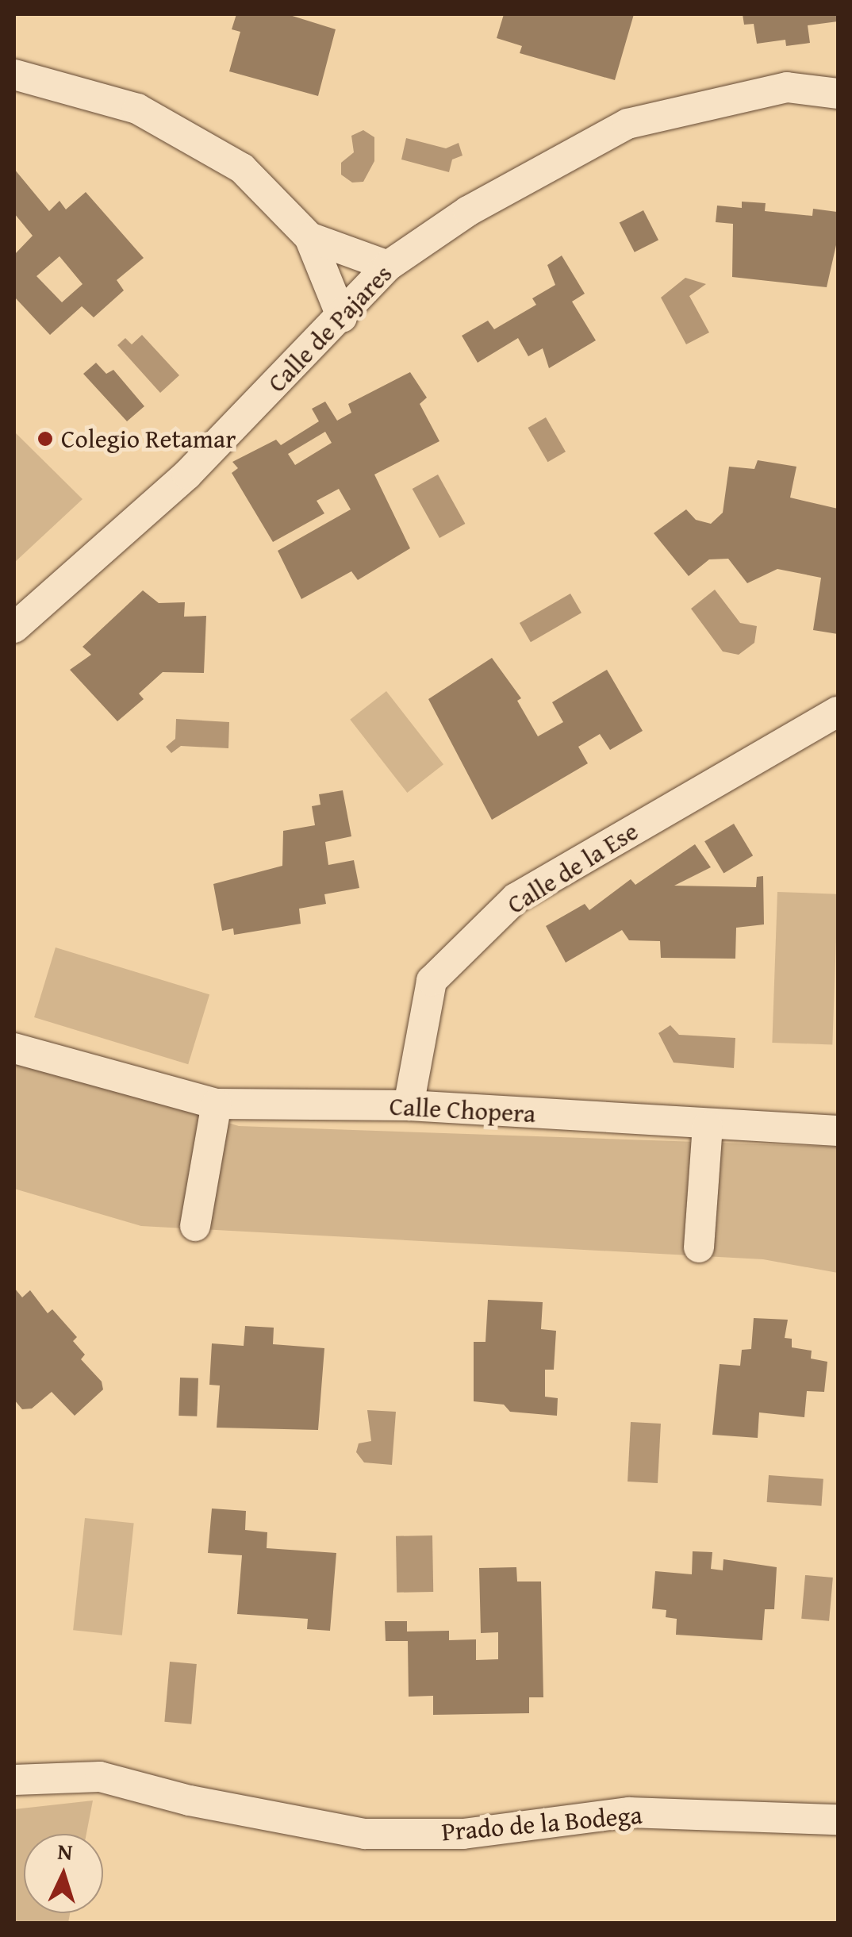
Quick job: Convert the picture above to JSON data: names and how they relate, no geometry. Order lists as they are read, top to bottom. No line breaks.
{"streets":{"street":["Calle de Pajares","Calle de la Ese","Calle Chopera","Prado de la Bodega"]},"crossings":[["Calle de la Ese","Calle Chopera"]],"places":["Colegio Retamar"],"north":"top"}
